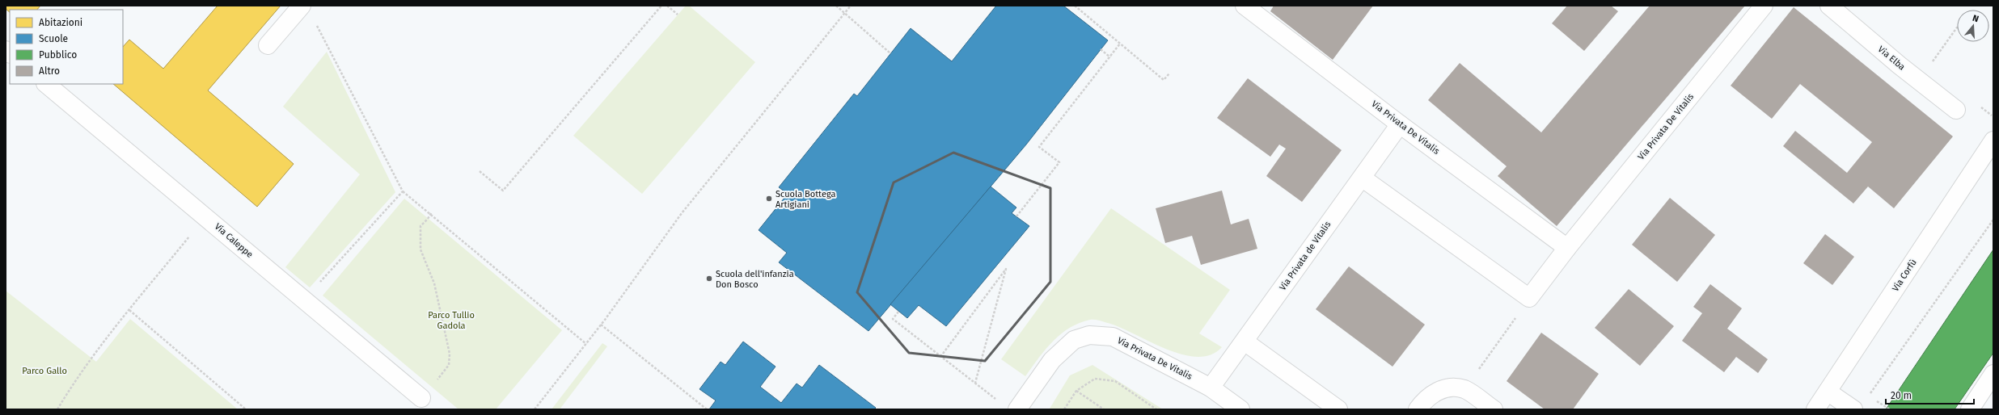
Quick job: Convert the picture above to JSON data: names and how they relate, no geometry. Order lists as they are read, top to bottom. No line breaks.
{"streets":{"street":["Via Elba","Via Privata De Vitalis","Via Caleppe","Via Privata de Vitalis","Via Corfù"]},"crossings":[["Via Privata De Vitalis","Via Privata de Vitalis"]],"parks":["Parco Tullio Gadola","Parco Gallo"],"places":["Scuola Bottega Artigiani","Scuola dell'infanzia Don Bosco"],"legend":["Abitazioni","Scuole","Pubblico","Altro"],"scale_bar":"20 m","north":"top"}
